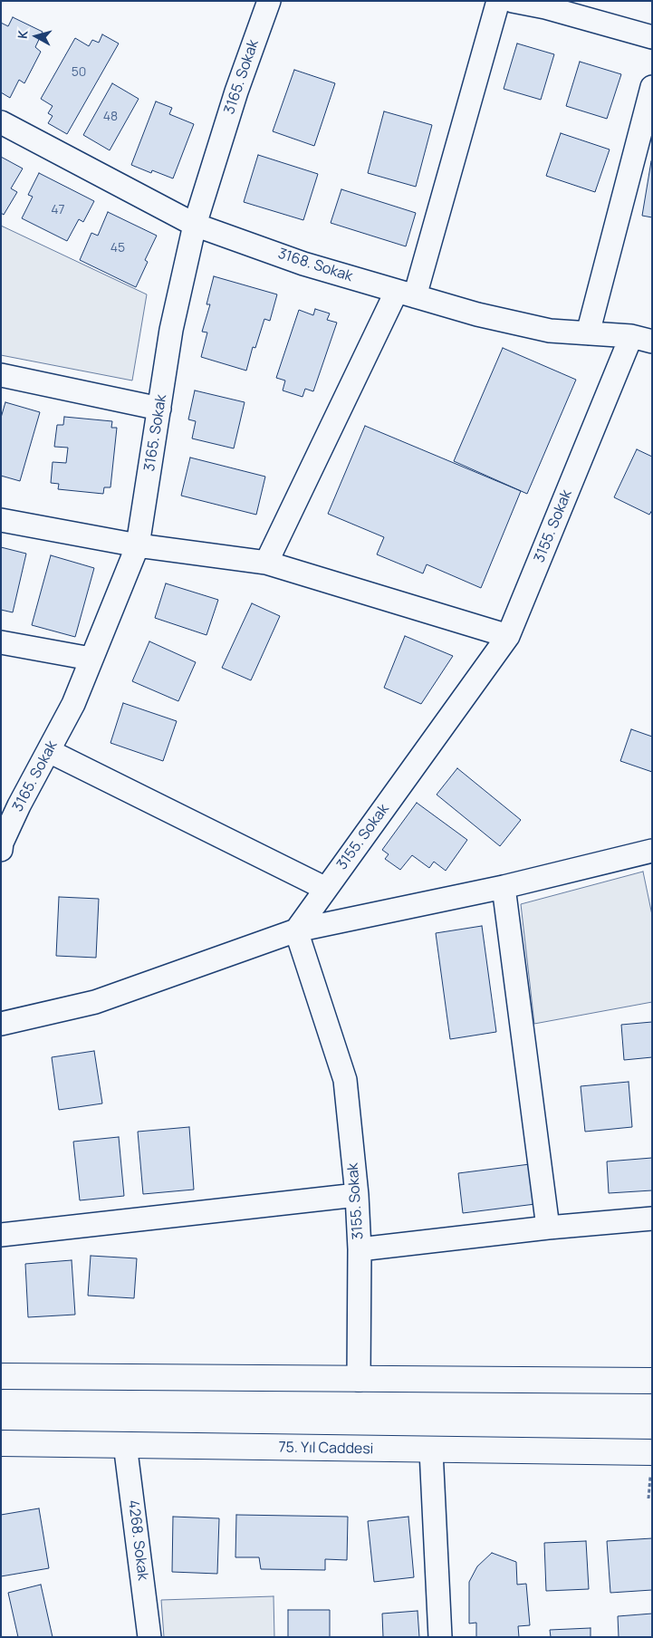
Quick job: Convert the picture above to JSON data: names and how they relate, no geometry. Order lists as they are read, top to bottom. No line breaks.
{"streets":{"main road":["75. Yıl Caddesi"],"street":["3165. Sokak","3168. Sokak","3155. Sokak","4268. Sokak"]},"crossings":[["3165. Sokak","3168. Sokak"],["3168. Sokak","3155. Sokak"],["75. Yıl Caddesi","4268. Sokak"]],"house_numbers":["50","48","47","45"],"north":"left"}
